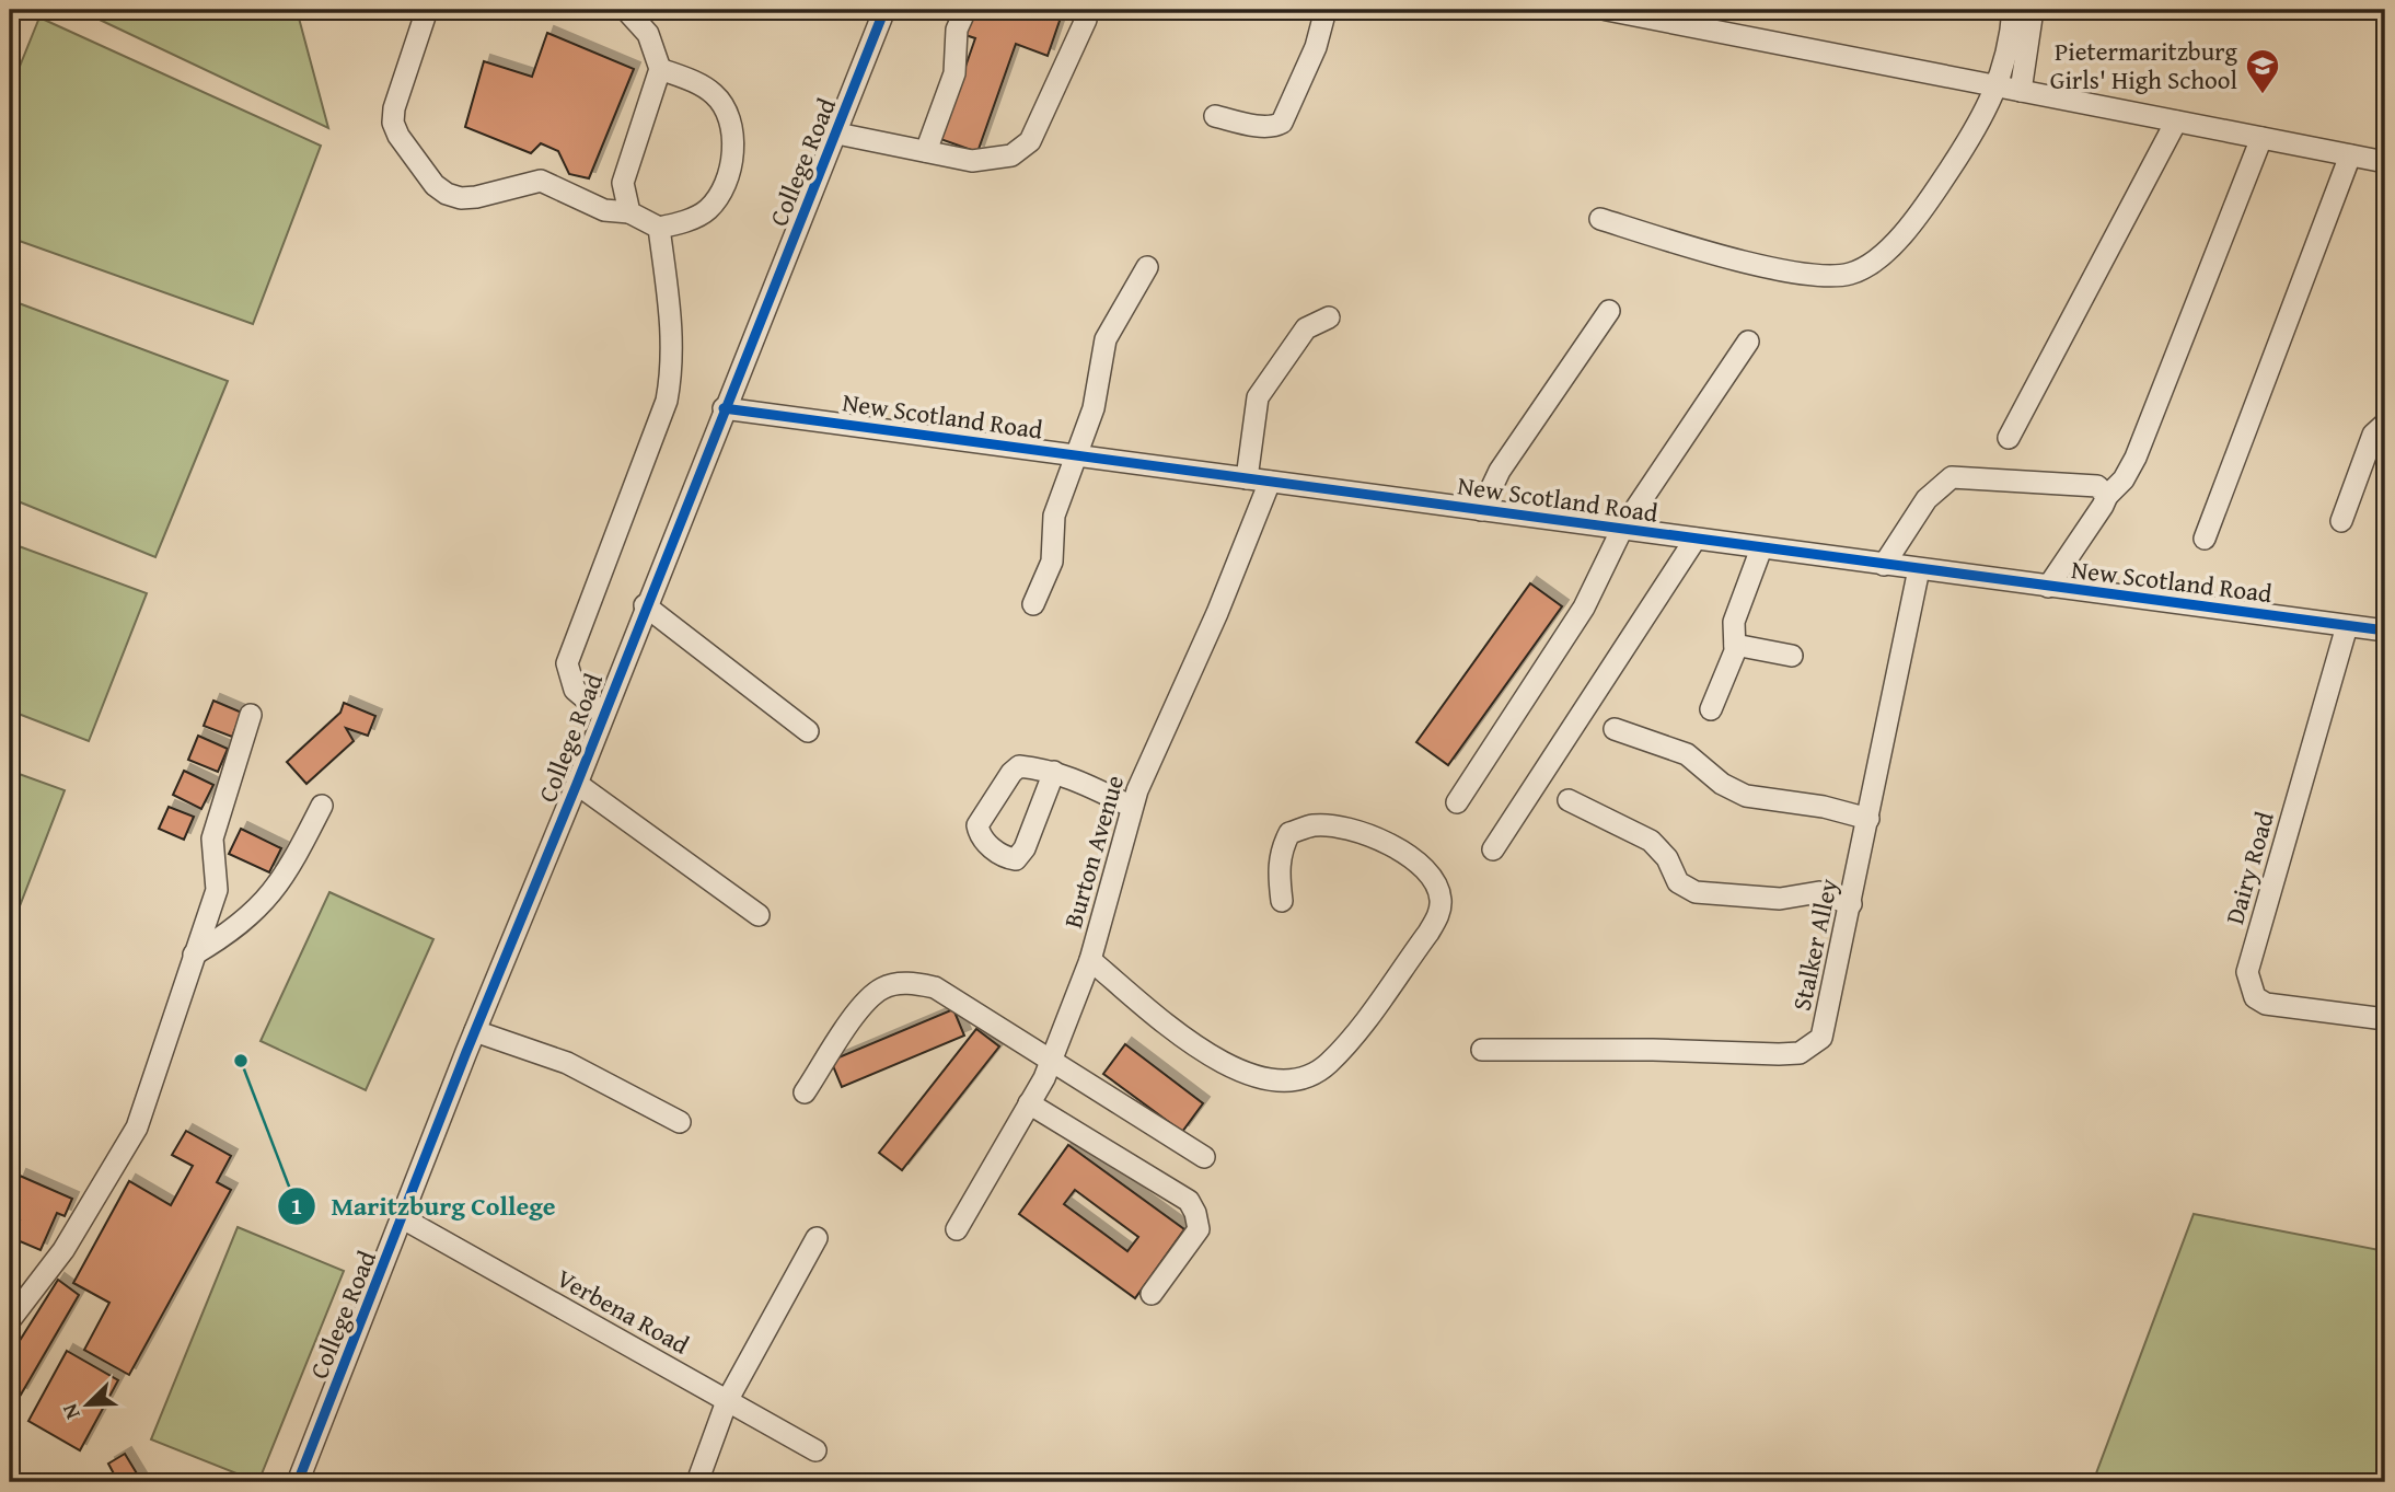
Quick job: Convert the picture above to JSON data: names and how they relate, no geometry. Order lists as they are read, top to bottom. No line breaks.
{"streets":{"street":["College Road","New Scotland Road","Burton Avenue","Dairy Road","Stalker Alley","Verbena Road"]},"crossings":[["College Road","New Scotland Road"],["College Road","Verbena Road"],["New Scotland Road","Burton Avenue"],["New Scotland Road","Dairy Road"],["New Scotland Road","Stalker Alley"]],"places":{"school or university":["Pietermaritzburg Girls' High School"],"other":["Maritzburg College"]},"north":"bottom left"}
